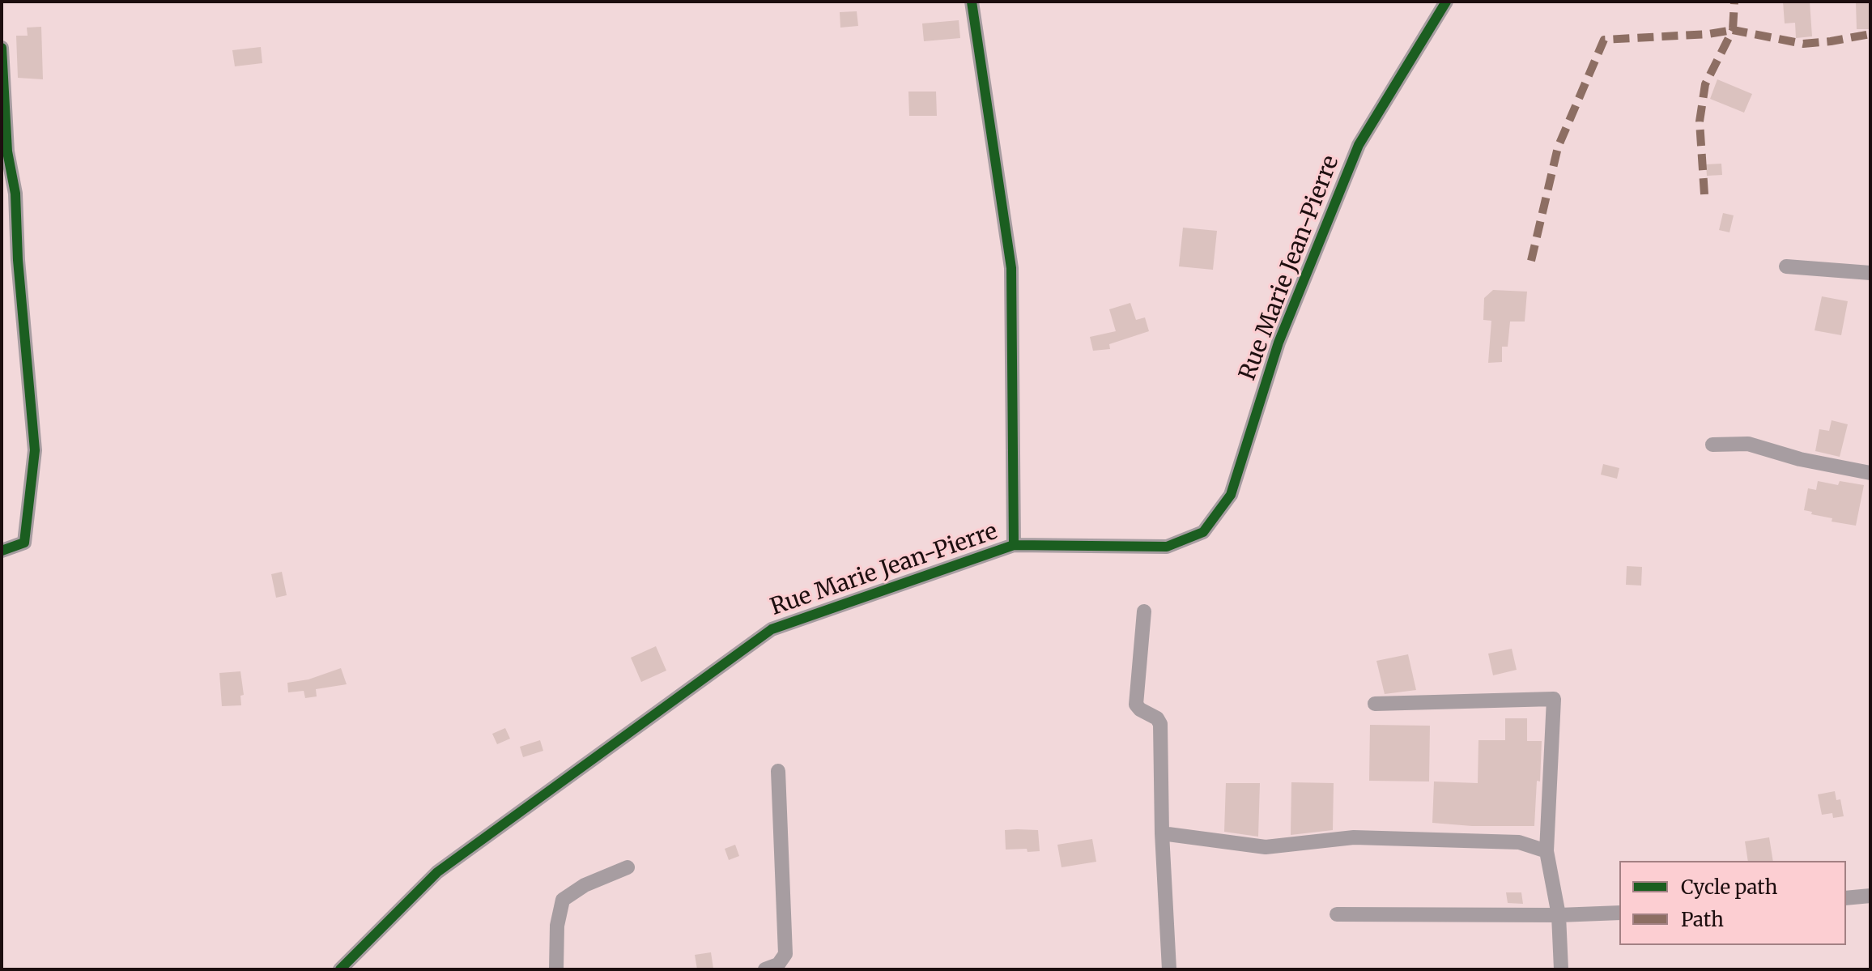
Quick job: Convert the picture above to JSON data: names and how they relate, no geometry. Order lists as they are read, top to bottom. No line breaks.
{"streets":{"street":["Rue Marie Jean-Pierre"]},"legend":["Cycle path","Path"]}
